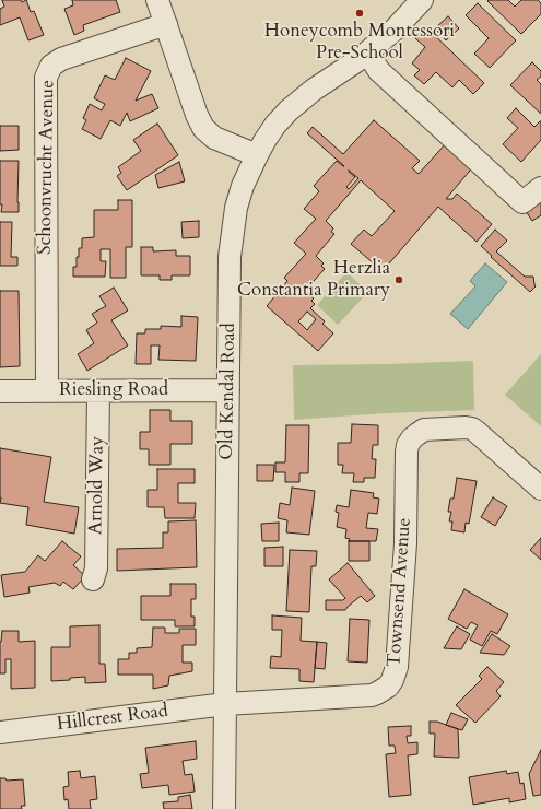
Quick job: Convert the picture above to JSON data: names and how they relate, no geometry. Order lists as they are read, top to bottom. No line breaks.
{"streets":{"street":["Schoonvrucht Avenue","Riesling Road","Old Kendal Road","Arnold Way","Townsend Avenue","Hillcrest Road"]},"crossings":[["Schoonvrucht Avenue","Riesling Road"],["Riesling Road","Old Kendal Road"],["Riesling Road","Arnold Way"],["Old Kendal Road","Townsend Avenue"],["Old Kendal Road","Hillcrest Road"],["Townsend Avenue","Hillcrest Road"]],"places":["Honeycomb Montessori Pre-School","Herzlia Constantia Primary"]}
